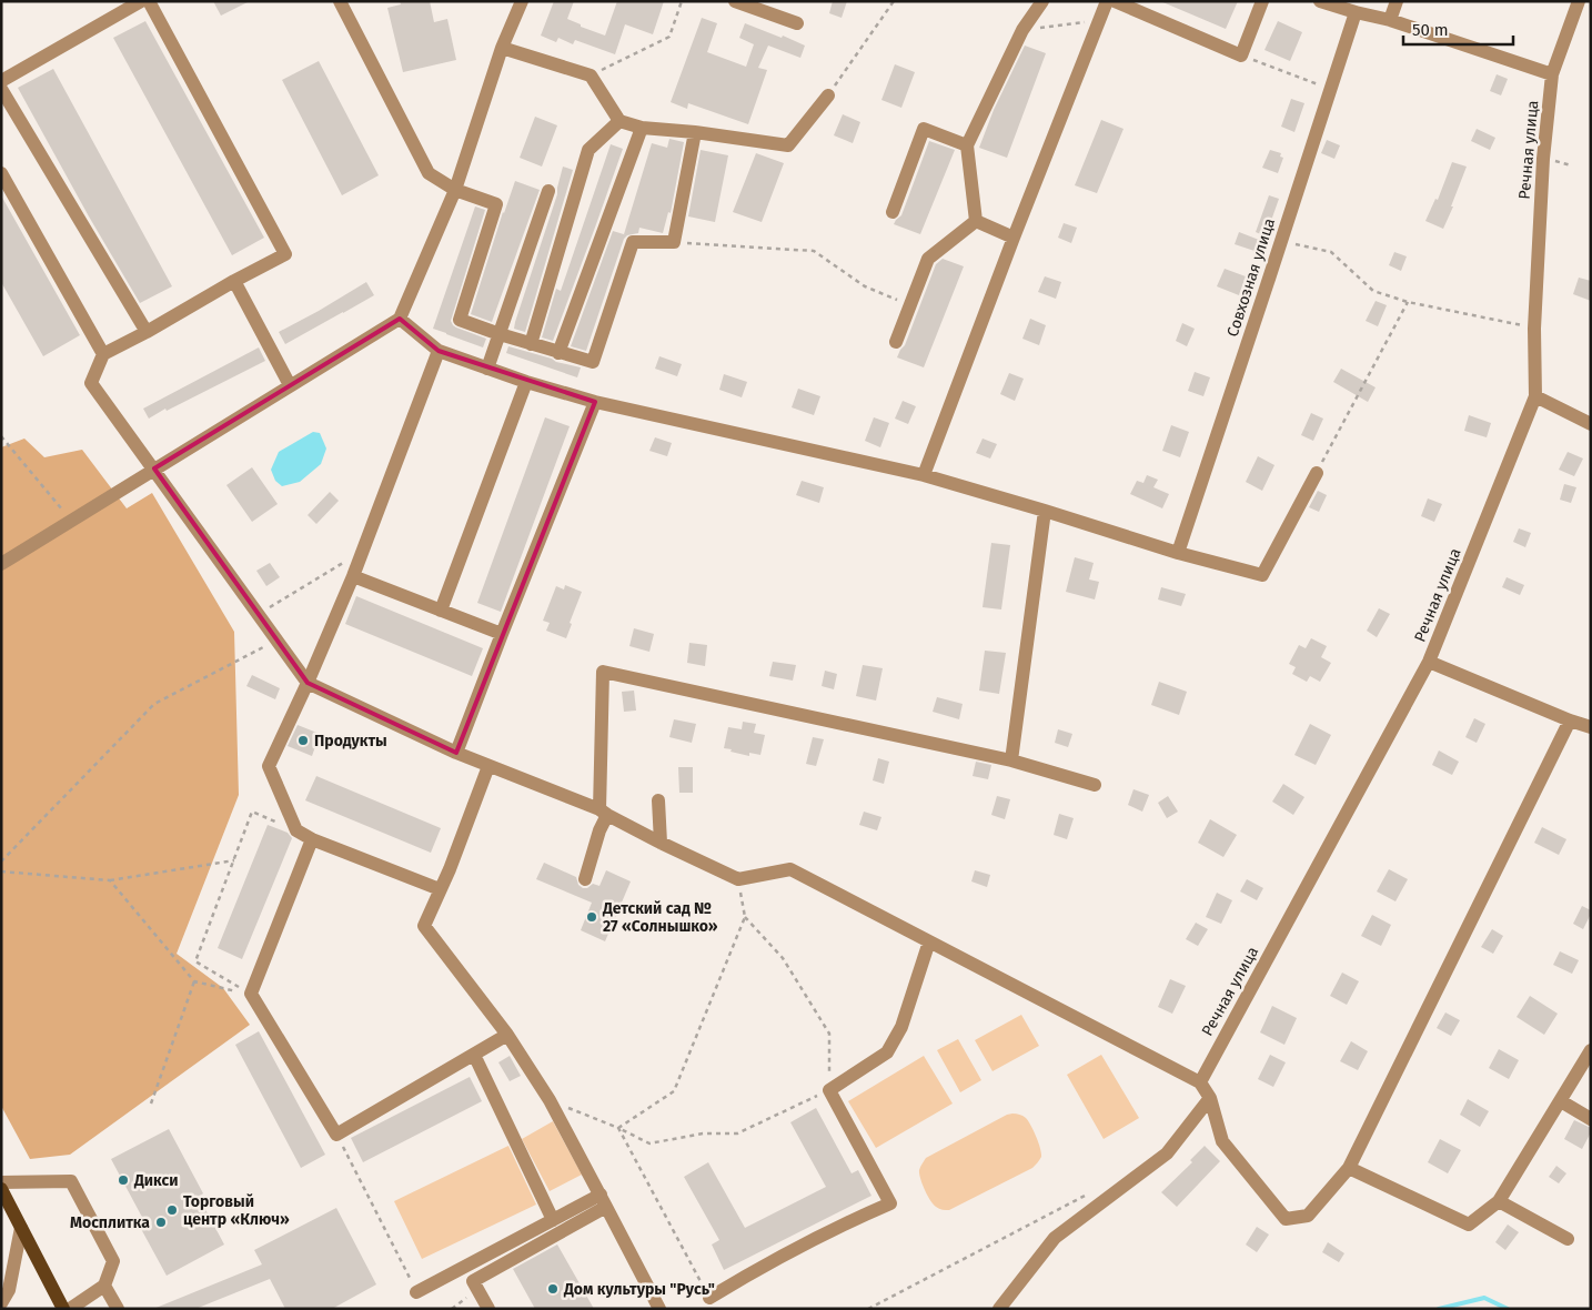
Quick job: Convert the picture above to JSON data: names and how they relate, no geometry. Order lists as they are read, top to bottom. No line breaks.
{"streets":{"street":["Речная улица","Совхозная улица"]},"places":["Продукты","Детский сад № 27 «Солнышко»","Дикси","Торговый центр «Ключ»","Мосплитка","Дом культуры \"Русь\""],"scale_bar":"50 m"}
